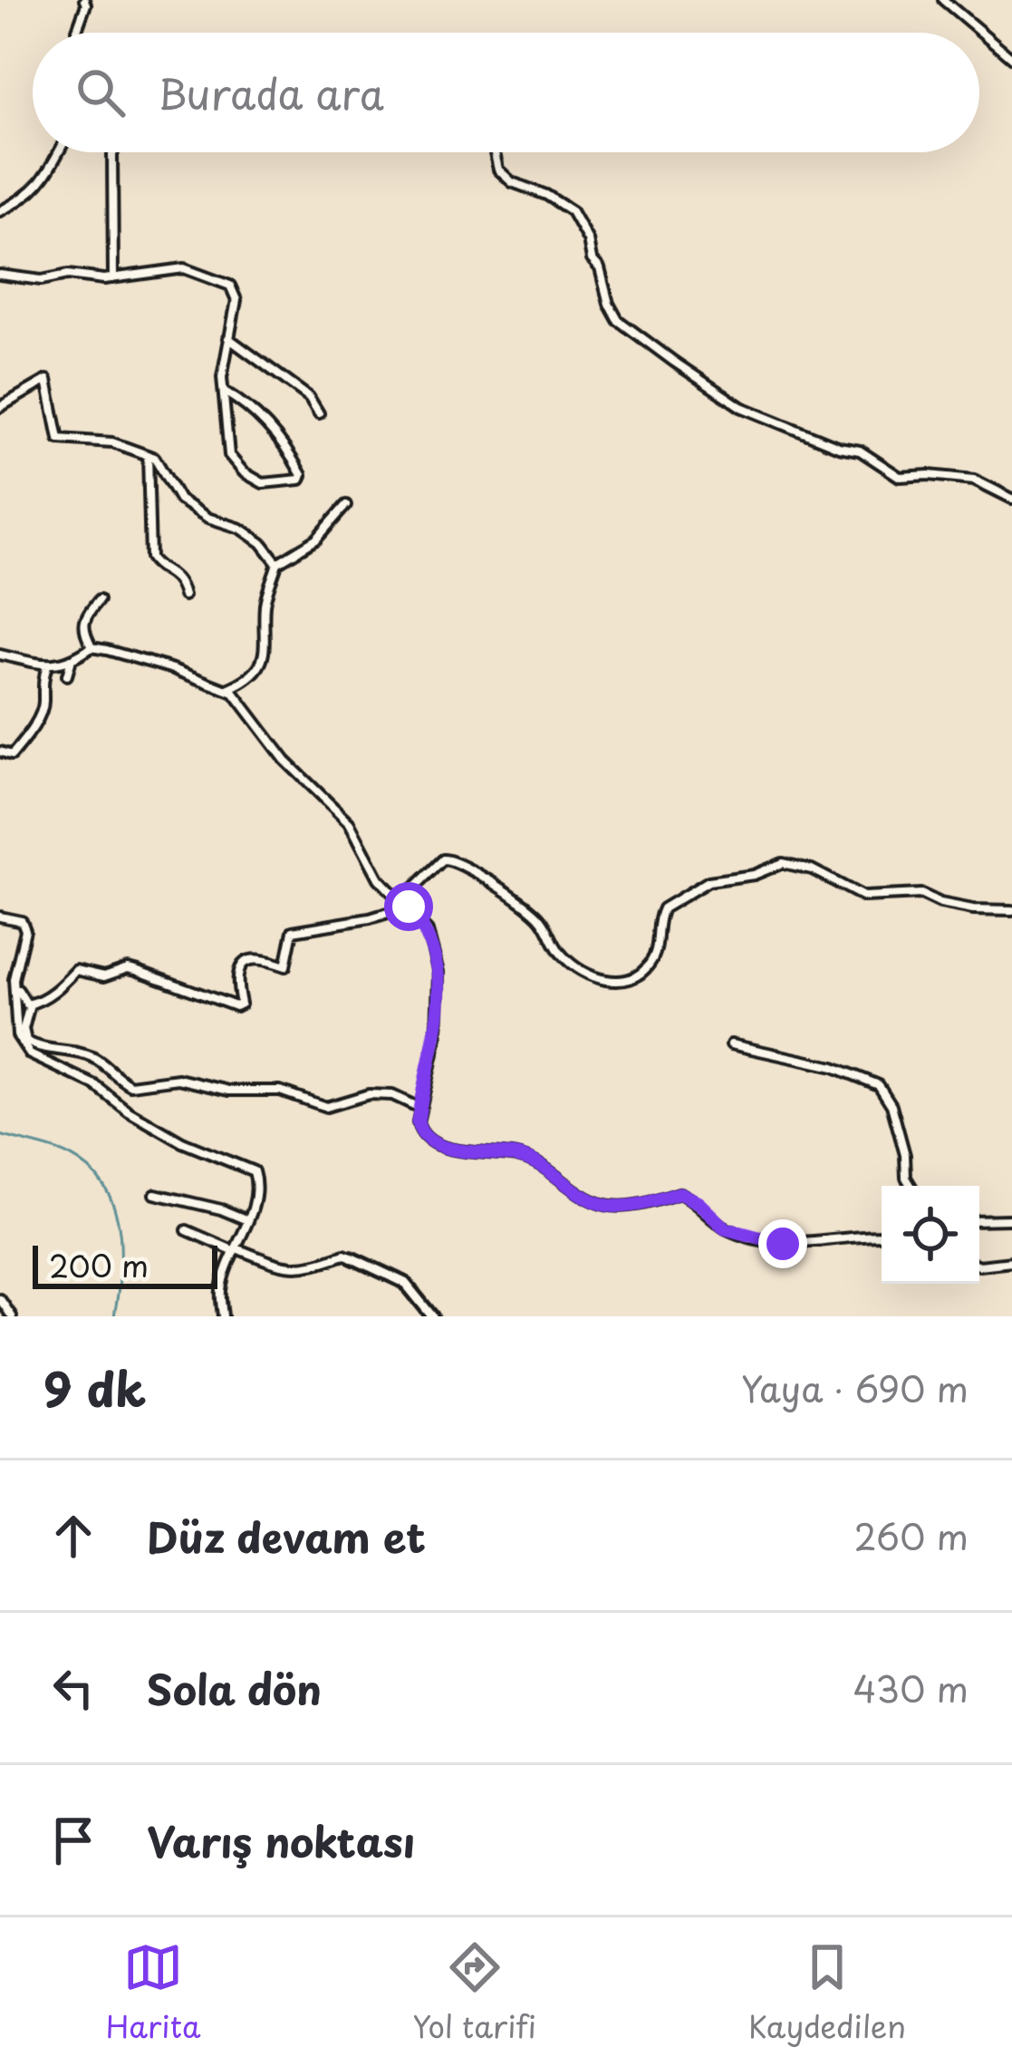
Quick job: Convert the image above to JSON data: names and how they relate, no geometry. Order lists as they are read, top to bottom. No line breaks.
{"scale_bar":"200 m","page":{"search":"Burada ara","scale":"200 m","heading":["9 dk","Yaya · 690 m"],"list":[["Düz devam et","260 m"],["Sola dön","430 m"],"Varış noktası"],"nav":["Harita","Yol tarifi","Kaydedilen"]}}
